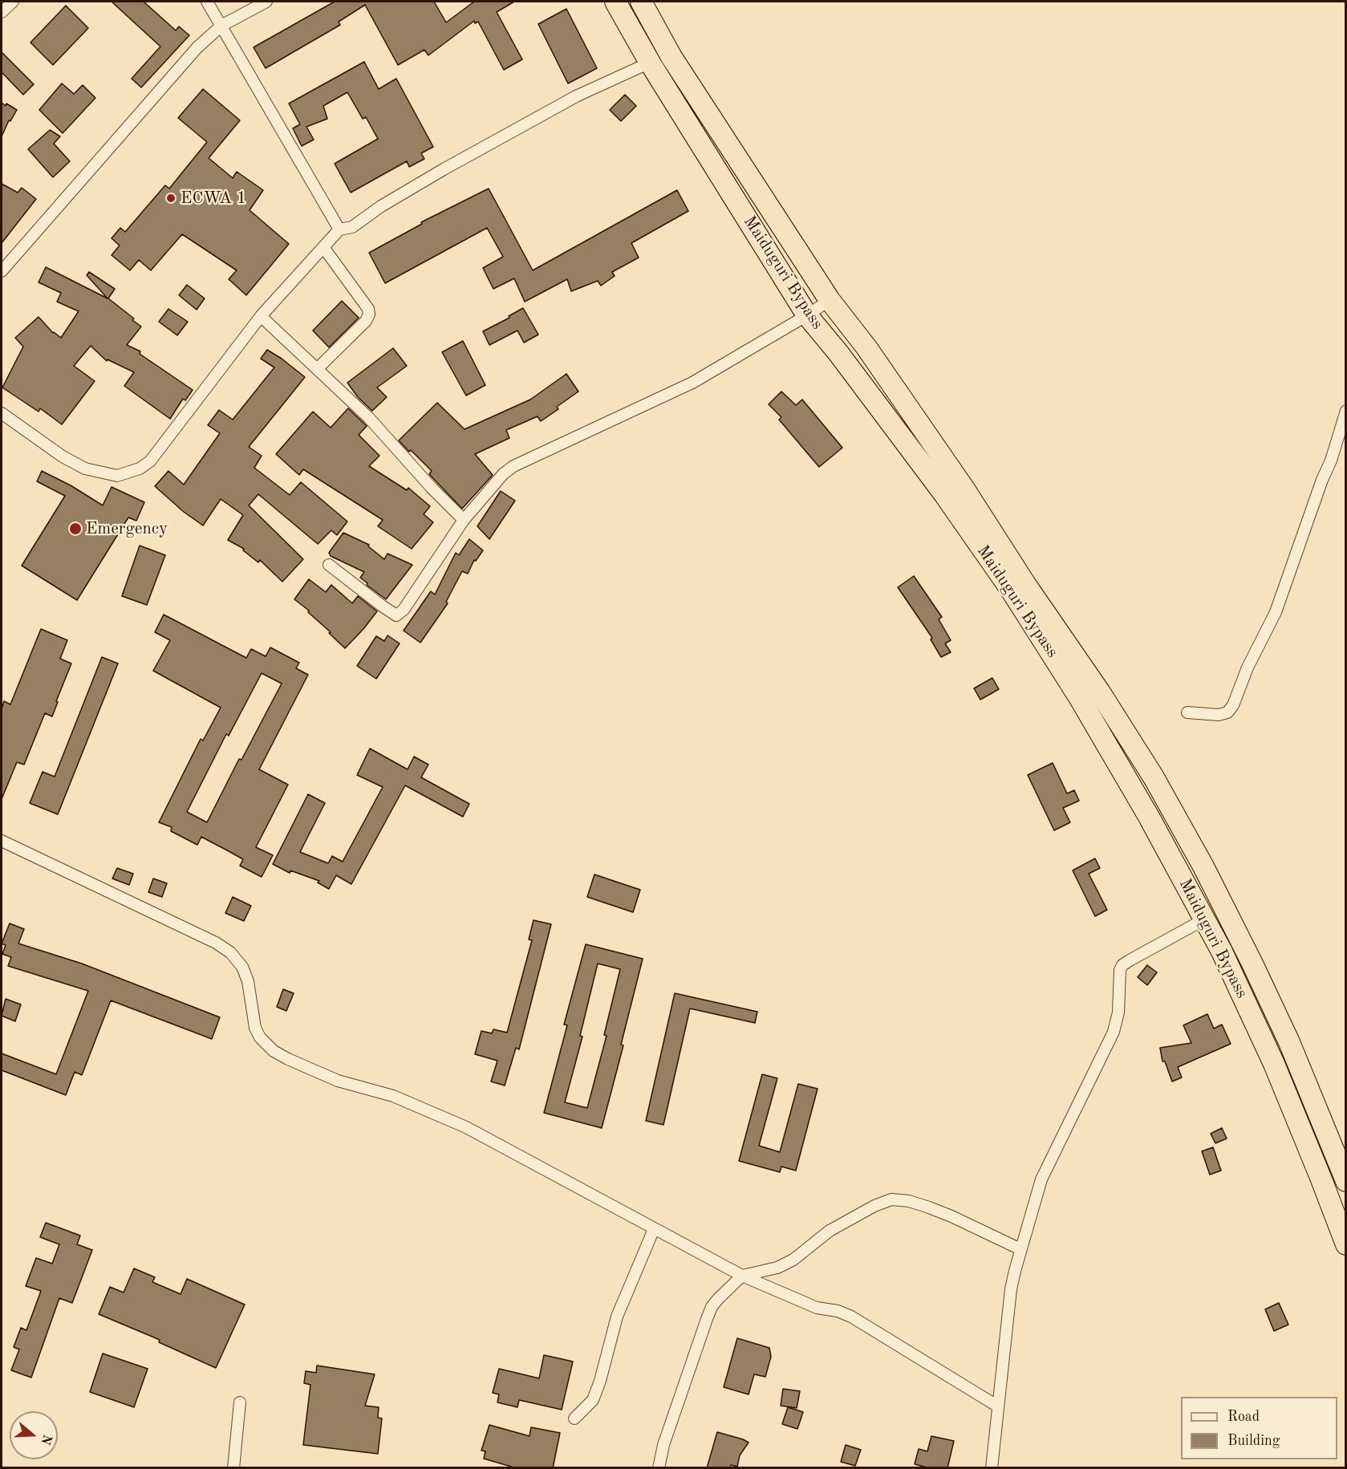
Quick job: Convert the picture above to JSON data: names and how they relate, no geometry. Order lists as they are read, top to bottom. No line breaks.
{"streets":{"highway":["Maiduguri Bypass"]},"places":["ECWA 1","Emergency"],"legend":["Road","Building"],"north":"right"}
